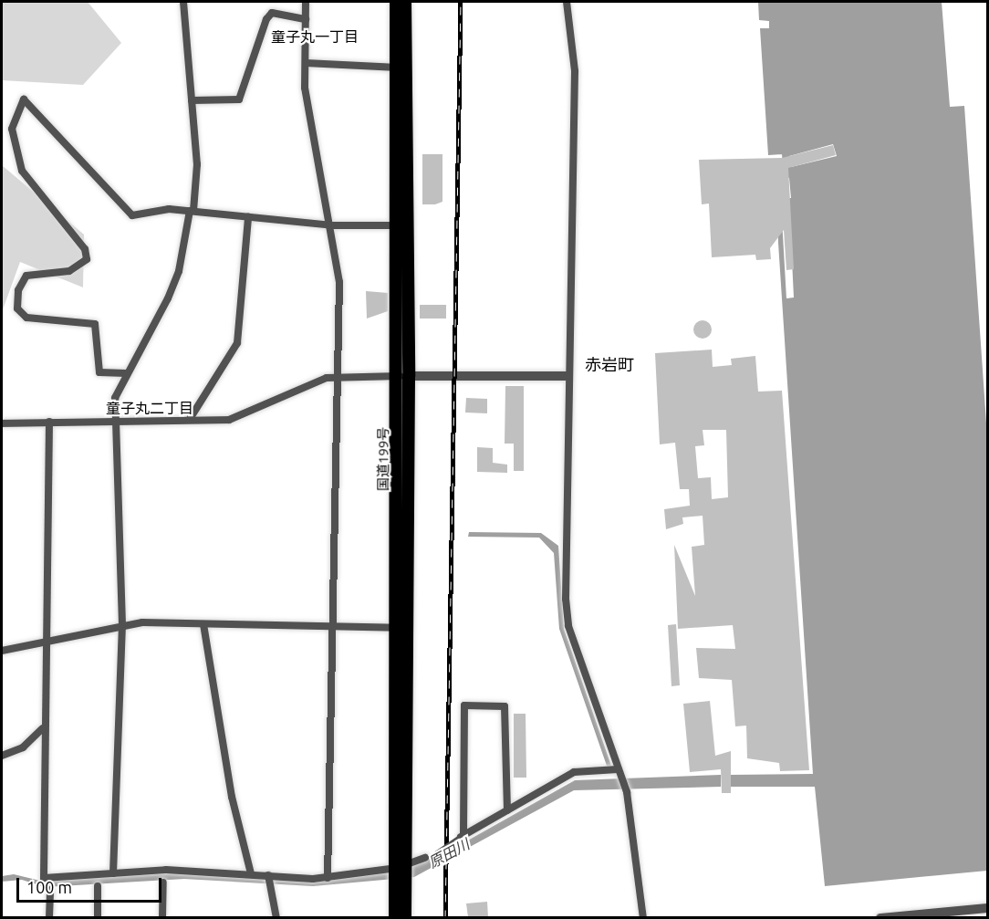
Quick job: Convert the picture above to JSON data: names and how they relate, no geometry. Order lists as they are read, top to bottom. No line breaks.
{"streets":{"highway":["国道199号"]},"districts":["童子丸一丁目","赤岩町","童子丸二丁目"],"water":["原田川"],"scale_bar":"100 m"}
